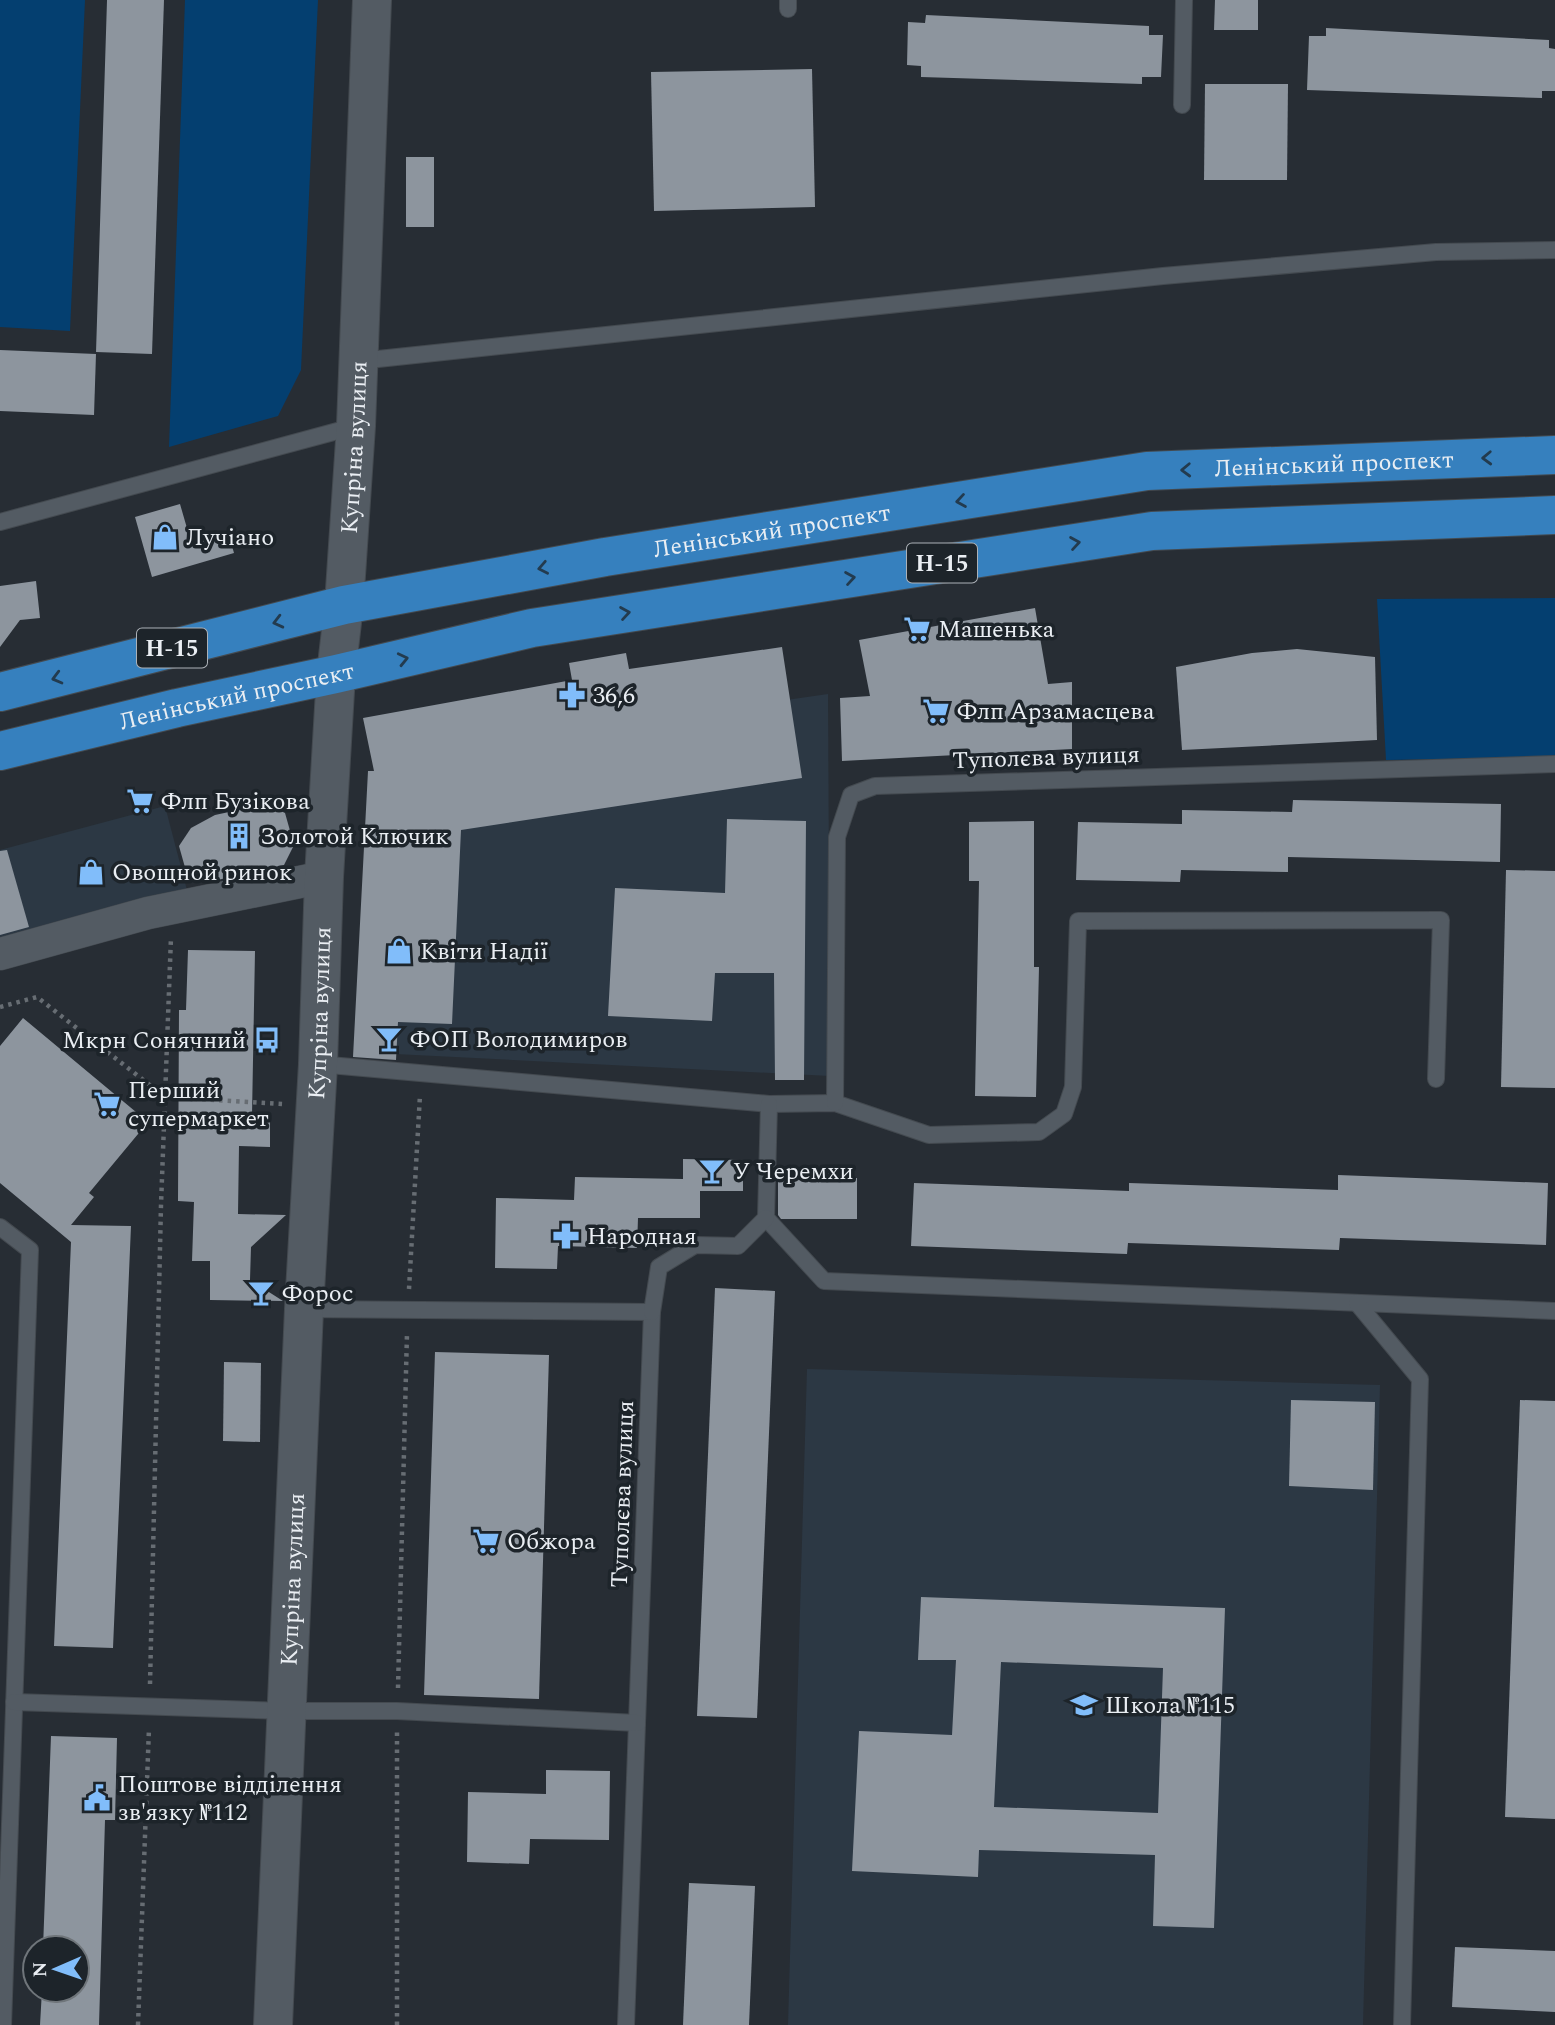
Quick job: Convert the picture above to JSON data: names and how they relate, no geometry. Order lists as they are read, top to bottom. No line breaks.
{"streets":{"main road":["Купріна вулиця","Ленінський проспект","Н-15"],"lane":["Туполєва вулиця"]},"crossings":[["Купріна вулиця","Ленінський проспект"]],"places":{"shop":["Лучіано","Овощной ринок","Квіти Надії"],"supermarket":["Машенька","Флп Арзамасцева","Флп Бузікова","Перший супермаркет","Обжора"],"pharmacy":["36,6","Народная"],"building":["Золотой Ключик"],"bar":["ФОП Володимиров","У Черемхи","Форос"],"bus stop":["Мкрн Сонячний"],"school or university":["Школа №115"],"public building":["Поштове відділення зв'язку №112"]},"north":"left"}
